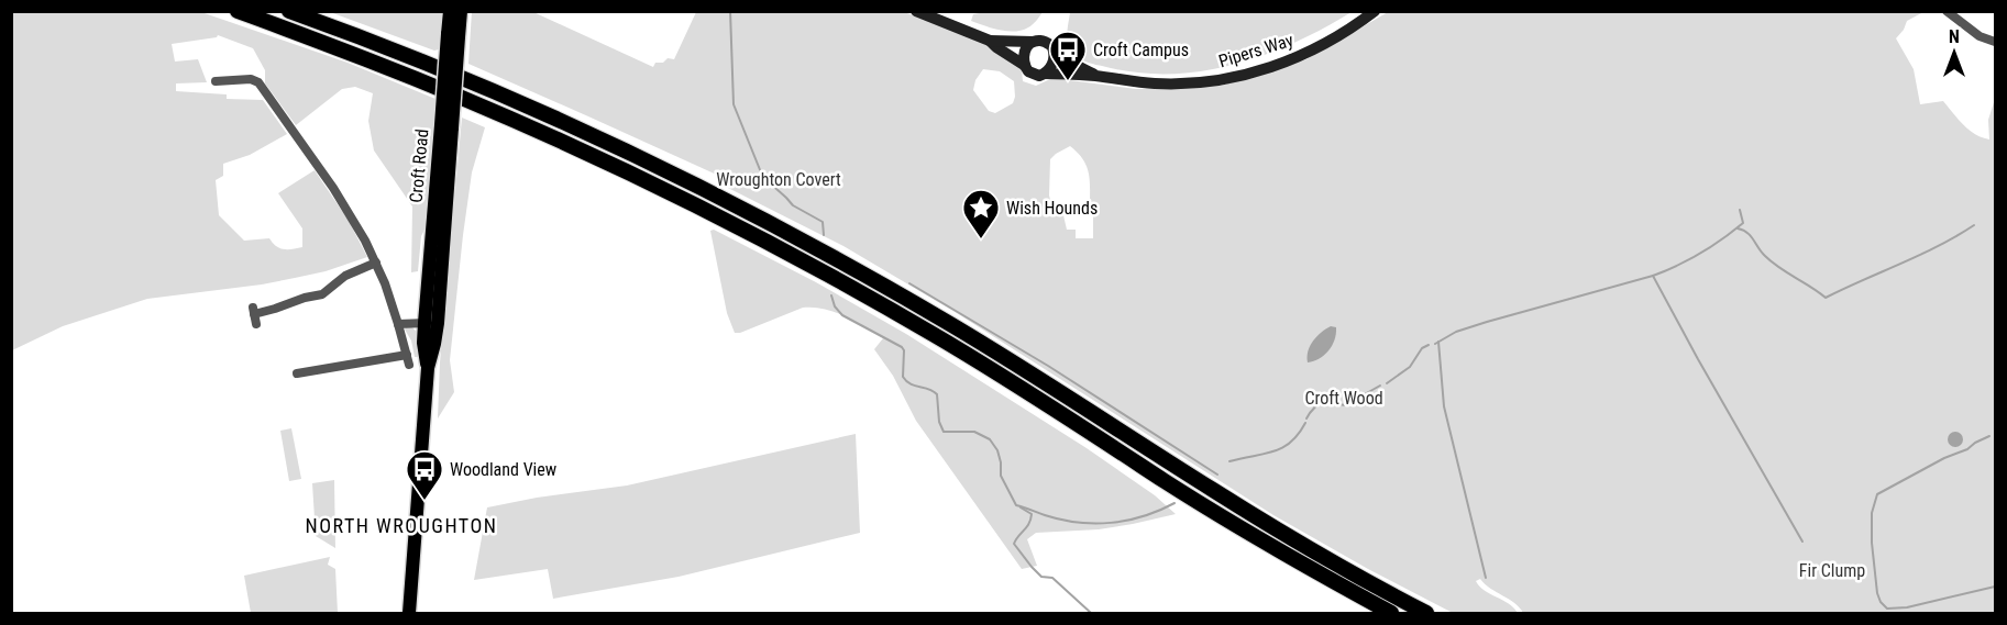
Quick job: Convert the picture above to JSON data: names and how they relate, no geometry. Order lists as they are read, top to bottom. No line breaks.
{"streets":{"main road":["Pipers Way","Croft Road"]},"districts":["NORTH WROUGHTON"],"parks":["Wroughton Covert","Croft Wood","Fir Clump"],"places":{"bus stop":["Croft Campus","Woodland View"],"place":["Wish Hounds"]},"north":"top"}
